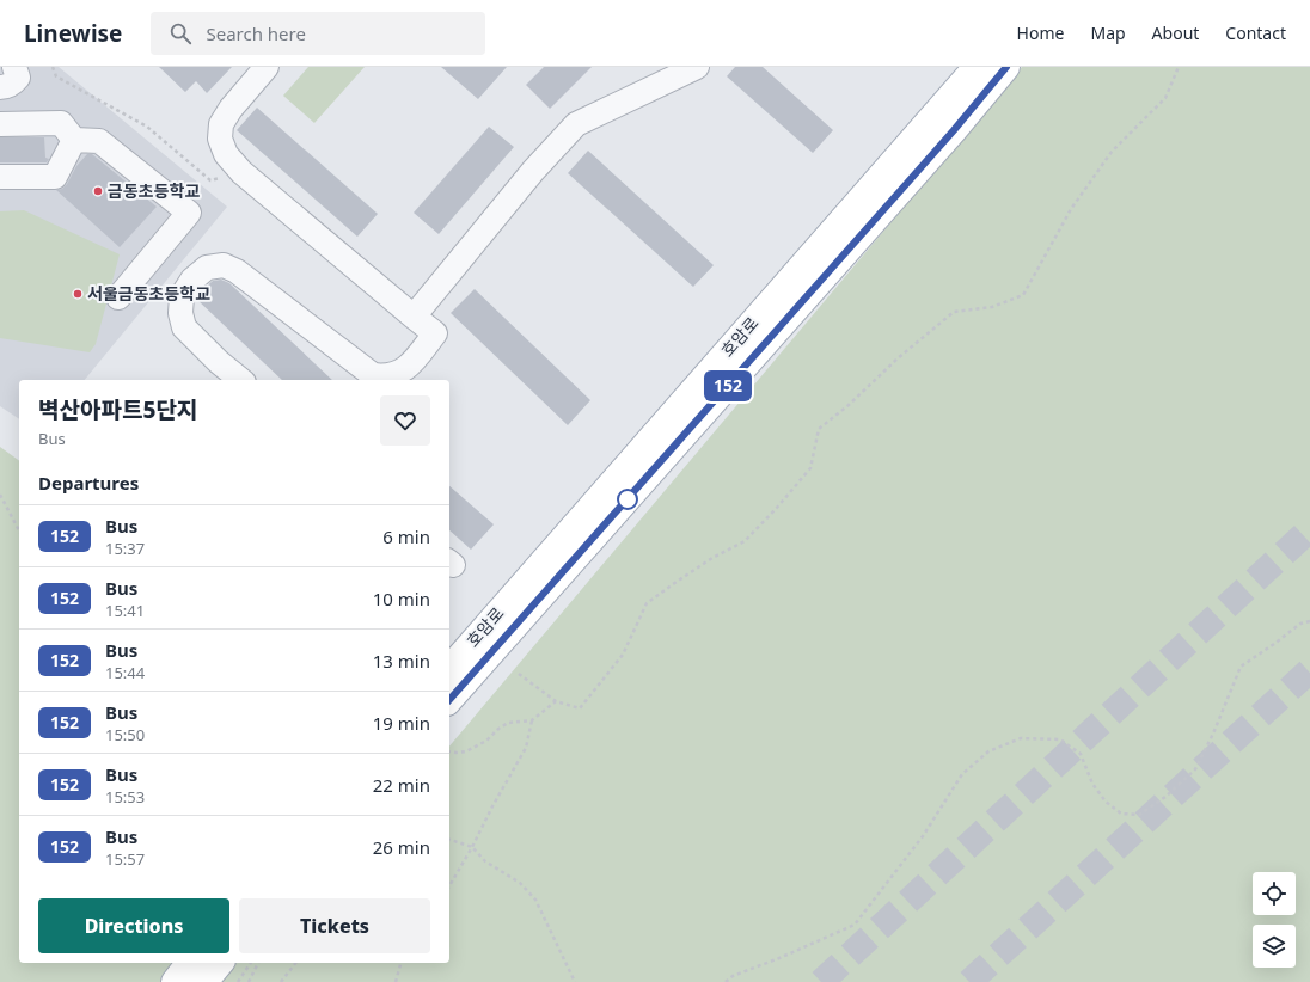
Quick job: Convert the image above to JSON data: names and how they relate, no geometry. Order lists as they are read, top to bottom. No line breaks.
{"streets":{"main road":["호암로"]},"places":["금동초등학교","서울금동초등학교"],"lines":["bus line 152"],"page":{"header":"Linewise","search":"Search here","nav":["Home","Map","About","Contact"],"on_map":"152","heading":[["벽산아파트5단지","Bus"],"Departures"],"list":[{"mark":"152","name":"Bus","note":"15:37","value":"6 min"},{"mark":"152","name":"Bus","note":"15:41","value":"10 min"},{"mark":"152","name":"Bus","note":"15:44","value":"13 min"},{"mark":"152","name":"Bus","note":"15:50","value":"19 min"},{"mark":"152","name":"Bus","note":"15:53","value":"22 min"},{"mark":"152","name":"Bus","note":"15:57","value":"26 min"}],"buttons":["Directions","Tickets"]}}
